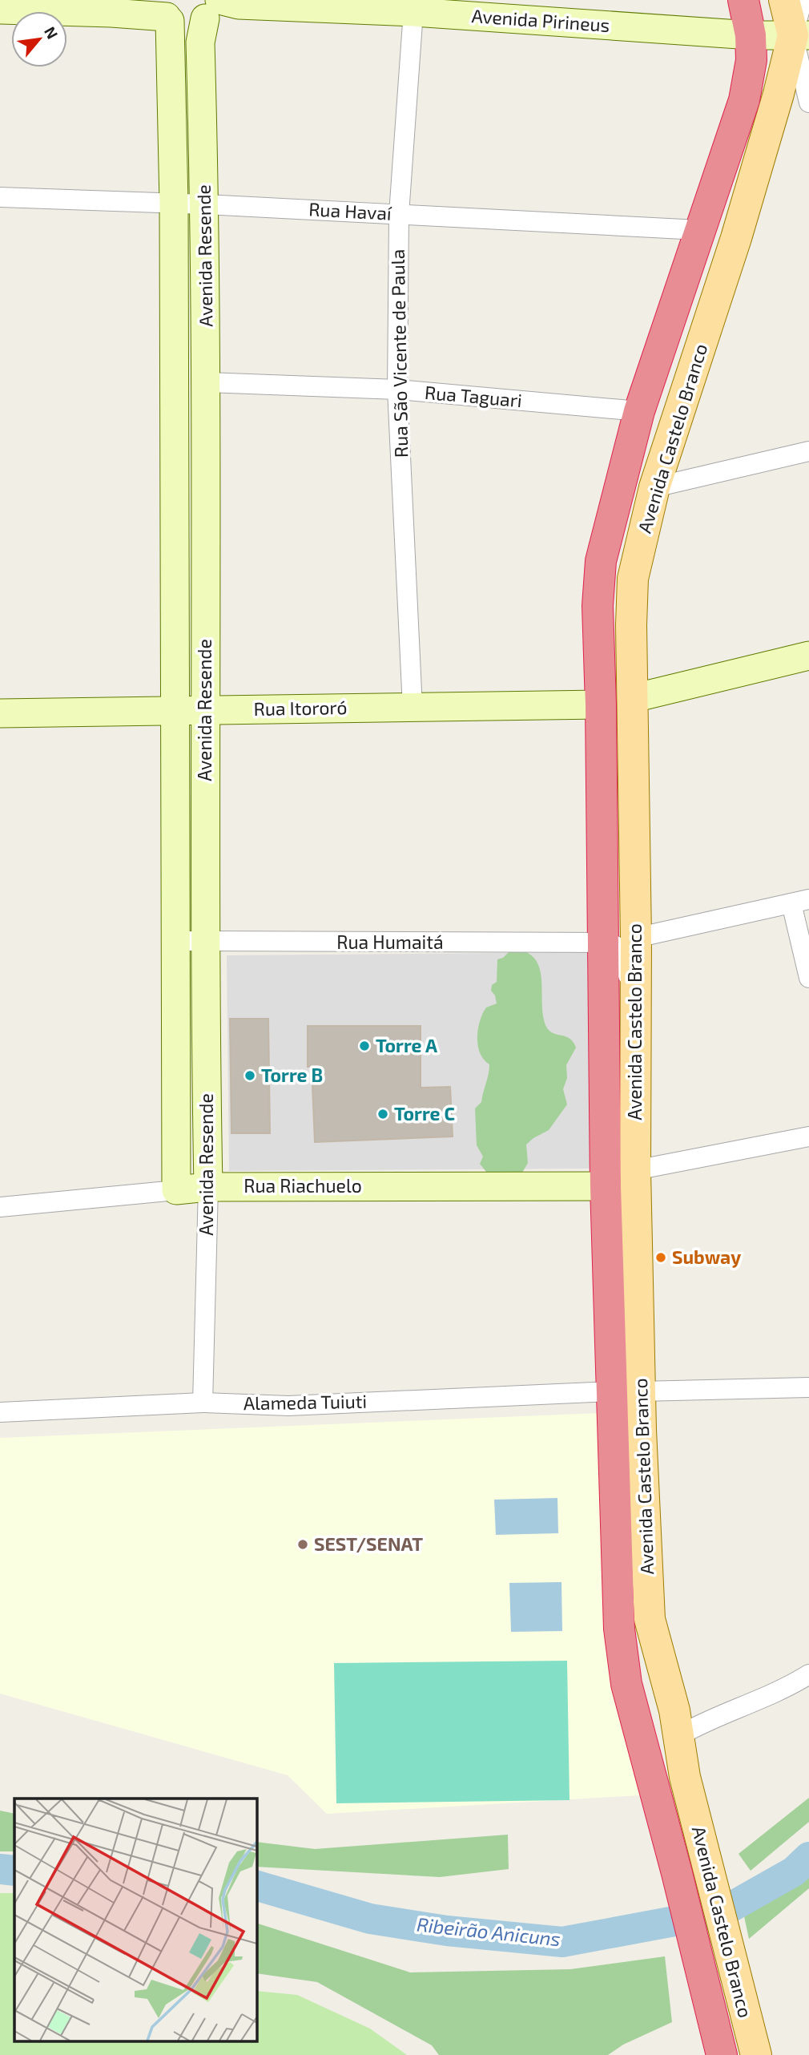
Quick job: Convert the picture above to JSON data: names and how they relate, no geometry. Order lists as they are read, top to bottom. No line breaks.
{"streets":{"highway":["Avenida Castelo Branco"],"street":["Avenida Pirineus","Rua Havaí","Avenida Resende","Rua São Vicente de Paula","Rua Taguari","Rua Itororó","Rua Humaitá","Rua Riachuelo","Alameda Tuiuti"]},"crossings":[["Avenida Pirineus","Avenida Resende"],["Avenida Pirineus","Rua São Vicente de Paula"],["Avenida Pirineus","Avenida Castelo Branco"],["Rua Havaí","Avenida Resende"],["Rua Havaí","Rua São Vicente de Paula"],["Rua Havaí","Avenida Castelo Branco"],["Avenida Resende","Rua Taguari"],["Avenida Resende","Rua Itororó"],["Avenida Resende","Rua Humaitá"],["Avenida Resende","Rua Riachuelo"],["Avenida Resende","Alameda Tuiuti"],["Rua São Vicente de Paula","Rua Taguari"],["Rua São Vicente de Paula","Rua Itororó"],["Rua Taguari","Avenida Castelo Branco"],["Avenida Castelo Branco","Rua Itororó"],["Avenida Castelo Branco","Rua Humaitá"],["Avenida Castelo Branco","Rua Riachuelo"],["Avenida Castelo Branco","Alameda Tuiuti"]],"water":["Ribeirão Anicuns"],"places":["Torre A","Torre B","Torre C","Subway","SEST/SENAT"],"north":"top right"}
